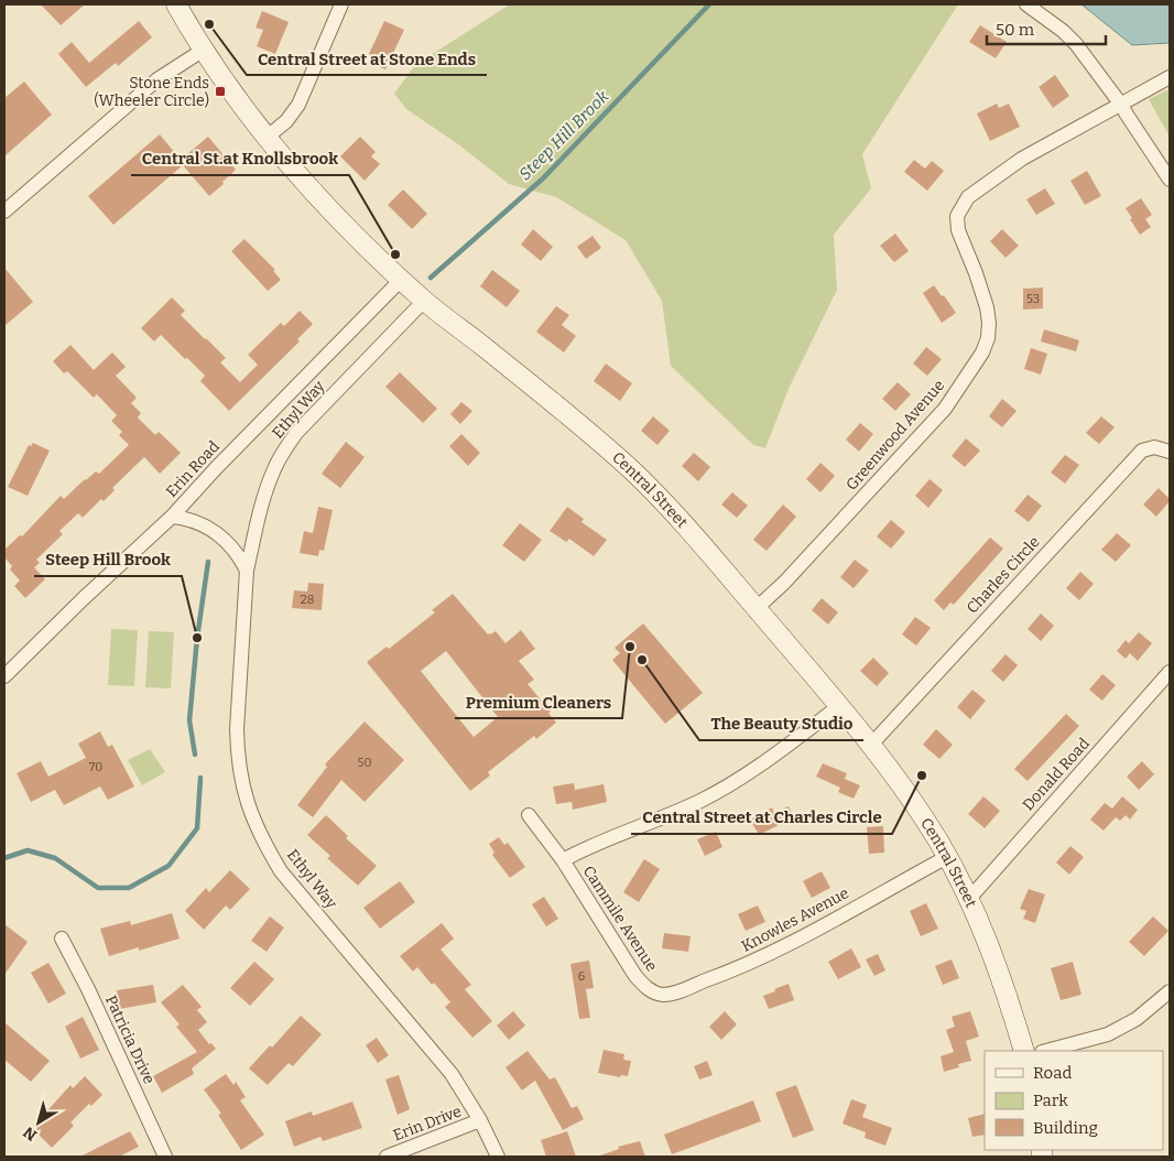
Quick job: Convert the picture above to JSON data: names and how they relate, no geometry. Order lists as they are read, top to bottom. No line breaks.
{"streets":{"main road":["Central Street"],"street":["Ethyl Way","Greenwood Avenue","Erin Road","Charles Circle","Donald Road","Cammile Avenue","Knowles Avenue","Patricia Drive","Erin Drive"]},"crossings":[["Ethyl Way","Central Street"],["Ethyl Way","Erin Drive"],["Greenwood Avenue","Central Street"],["Erin Road","Central Street"],["Central Street","Charles Circle"],["Central Street","Donald Road"],["Central Street","Knowles Avenue"],["Cammile Avenue","Knowles Avenue"]],"water":["Steep Hill Brook"],"places":{"other":["Central Street at Stone Ends","Central St.at Knollsbrook","Steep Hill Brook","Premium Cleaners","The Beauty Studio","Central Street at Charles Circle"],"transit":["Stone Ends (Wheeler Circle)"]},"house_numbers":["53","28","50","70","6"],"legend":["Road","Park","Building"],"scale_bar":"50 m","north":"bottom left"}
